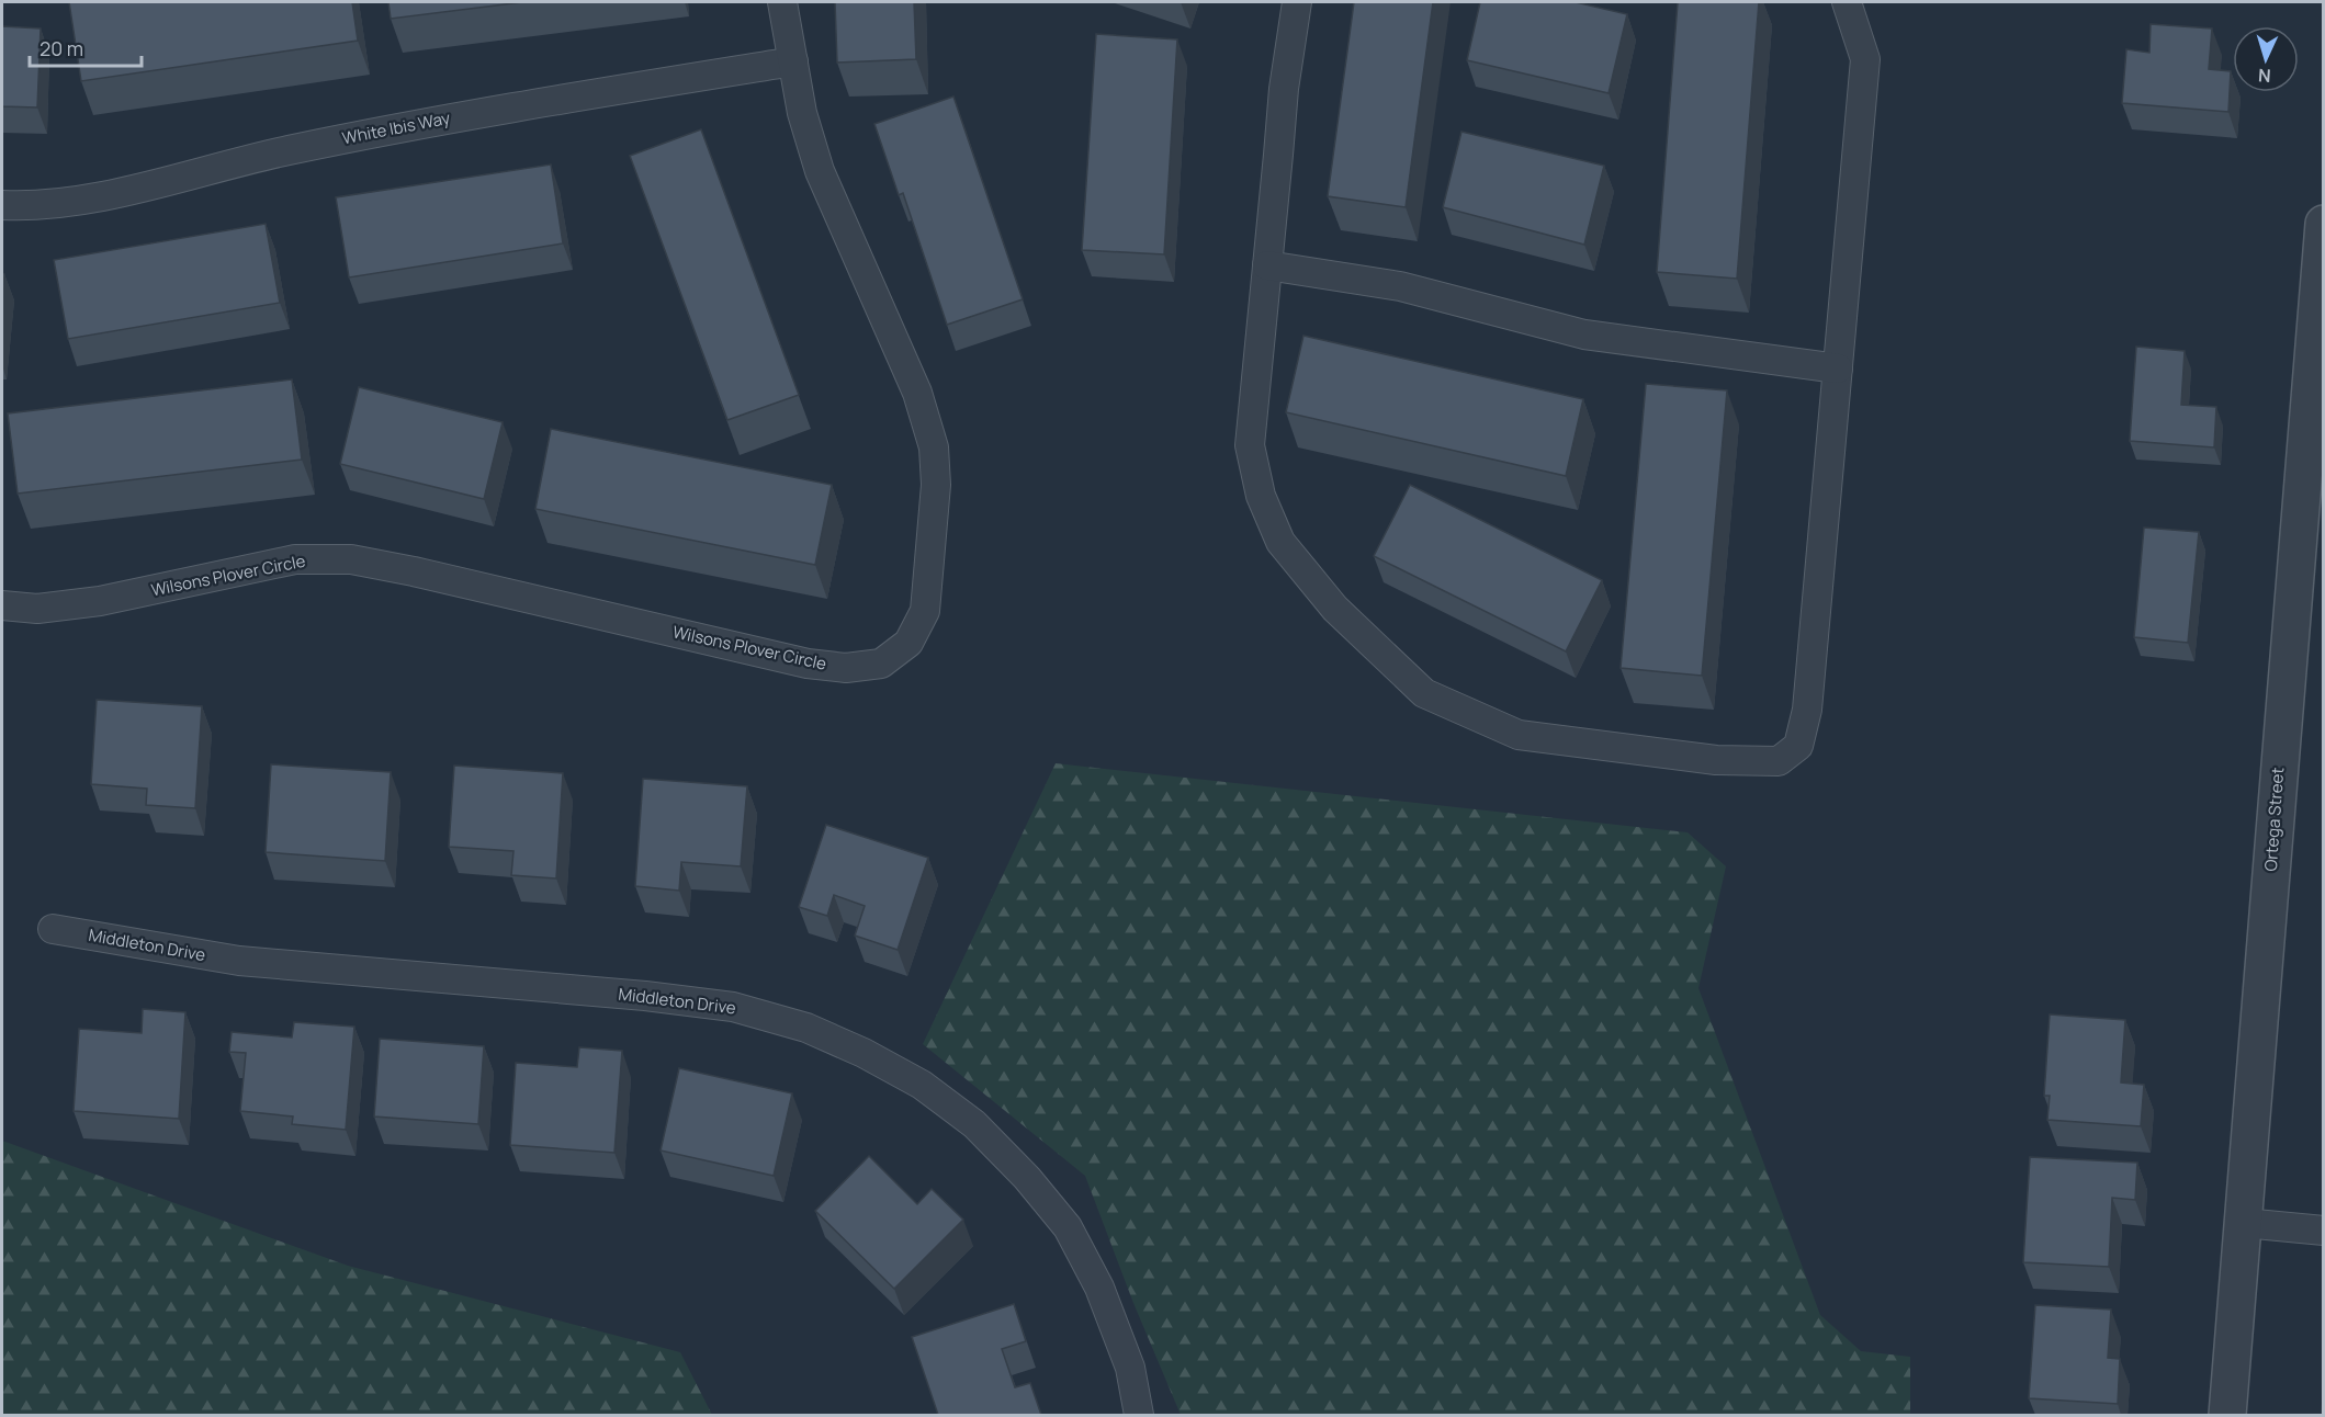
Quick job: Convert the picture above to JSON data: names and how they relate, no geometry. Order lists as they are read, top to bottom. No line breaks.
{"streets":{"street":["White Ibis Way","Wilsons Plover Circle","Ortega Street","Middleton Drive"]},"crossings":[["White Ibis Way","Wilsons Plover Circle"]],"scale_bar":"20 m","north":"bottom"}
